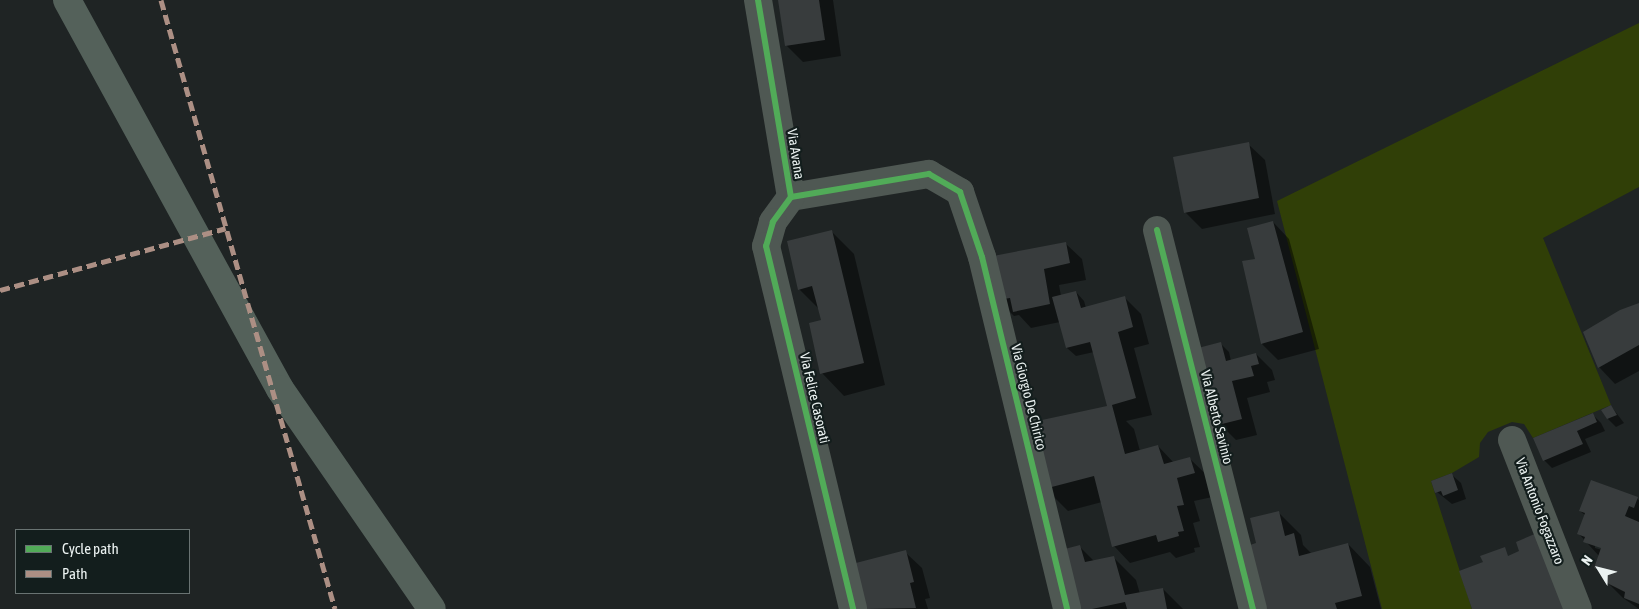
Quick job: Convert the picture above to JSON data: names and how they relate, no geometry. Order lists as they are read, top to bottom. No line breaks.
{"streets":{"street":["Via Avana","Via Giorgio De Chirico","Via Felice Casorati","Via Alberto Savinio","Via Antonio Fogazzaro"]},"crossings":[["Via Avana","Via Giorgio De Chirico"],["Via Avana","Via Felice Casorati"]],"legend":["Cycle path","Path"],"north":"top left"}
